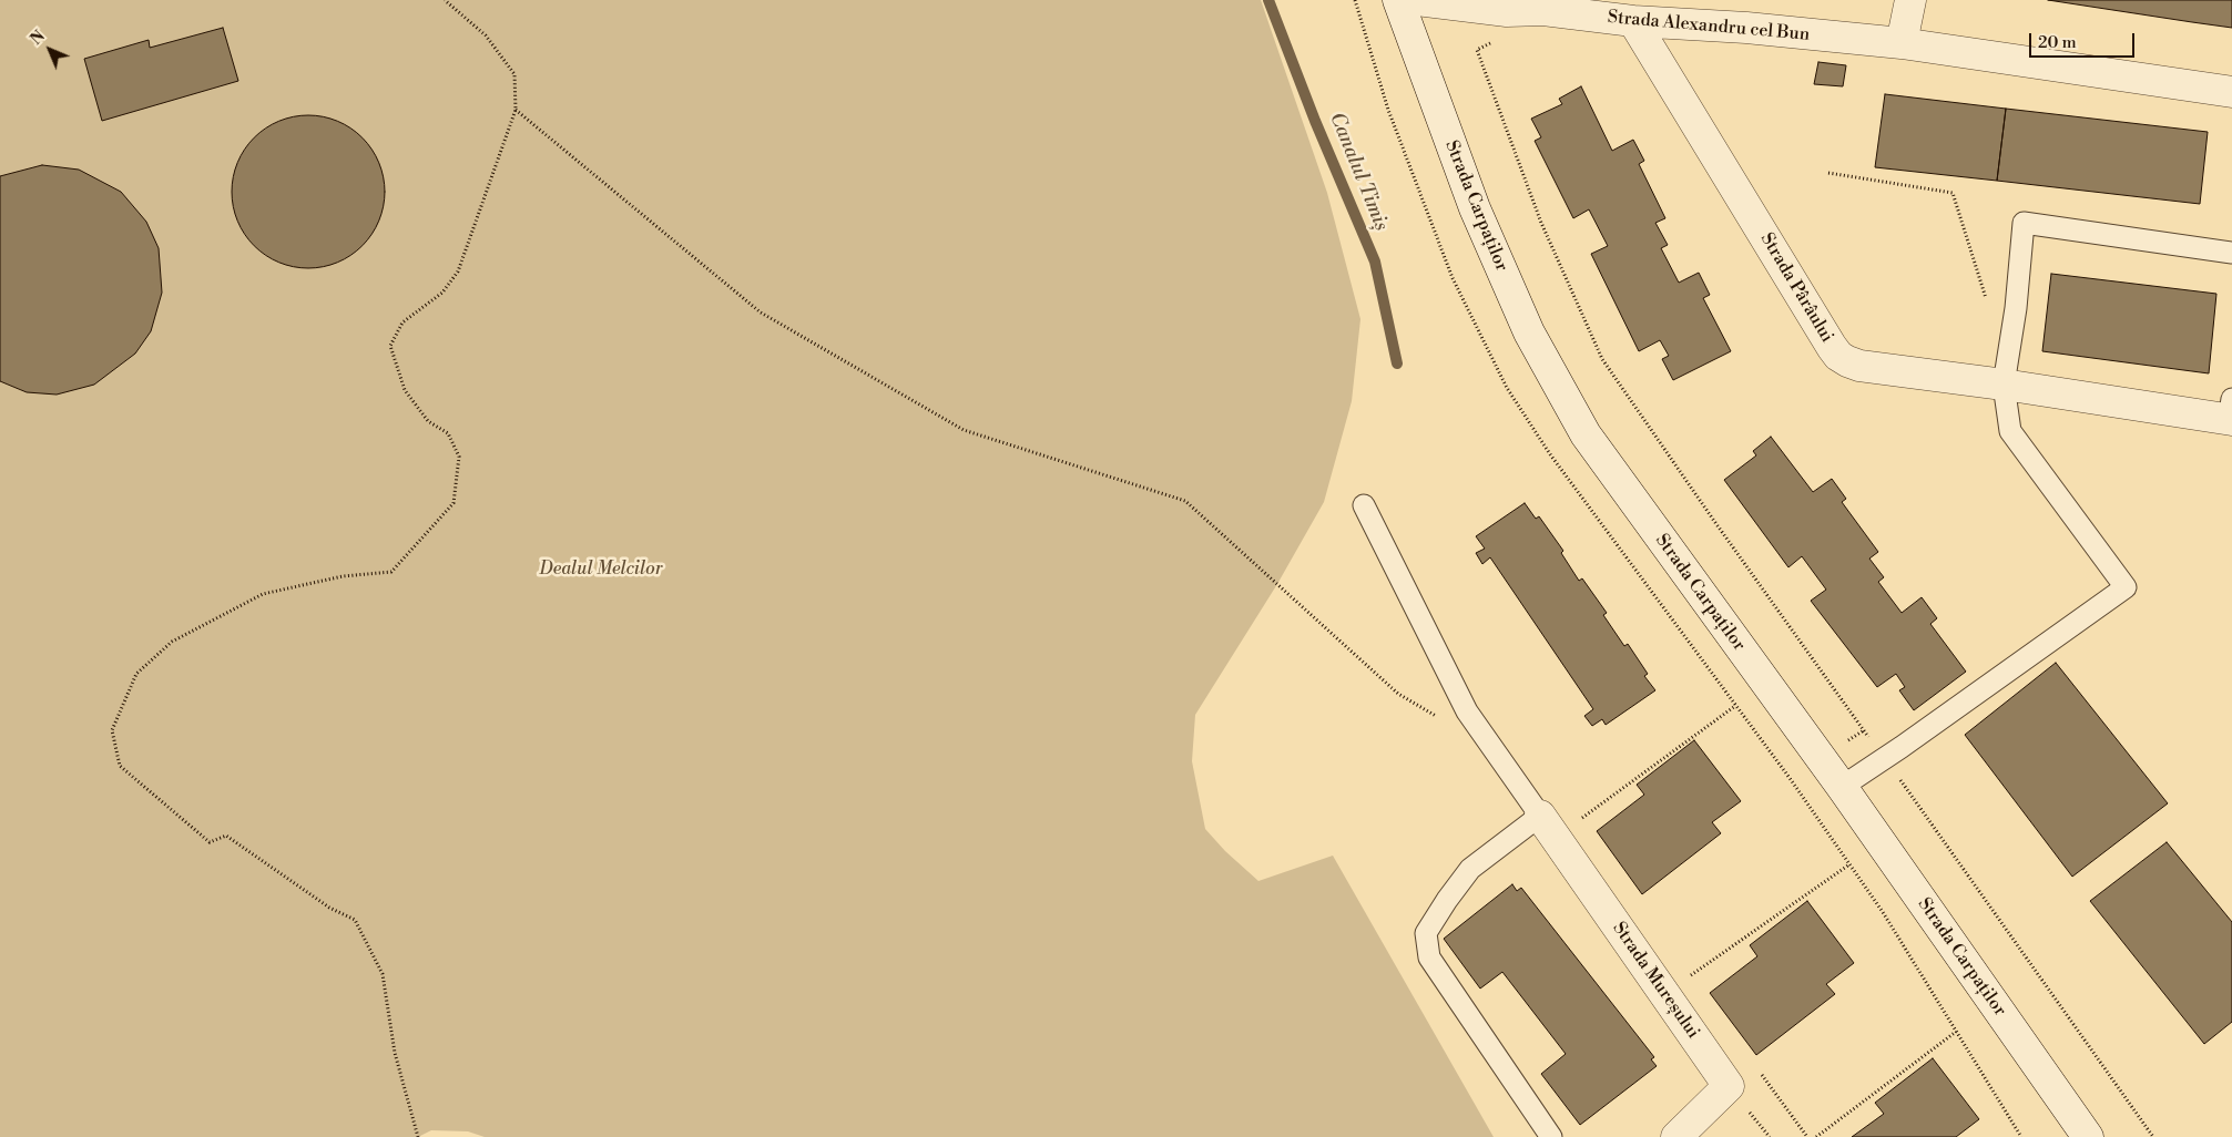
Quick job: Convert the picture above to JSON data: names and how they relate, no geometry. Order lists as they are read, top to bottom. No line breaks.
{"streets":{"street":["Strada Alexandru cel Bun","Strada Carpaților","Strada Pârâului","Strada Mureșului"]},"crossings":[["Strada Alexandru cel Bun","Strada Pârâului"]],"water":["Canalul Timiș"],"parks":["Dealul Melcilor"],"scale_bar":"20 m","north":"top left"}
